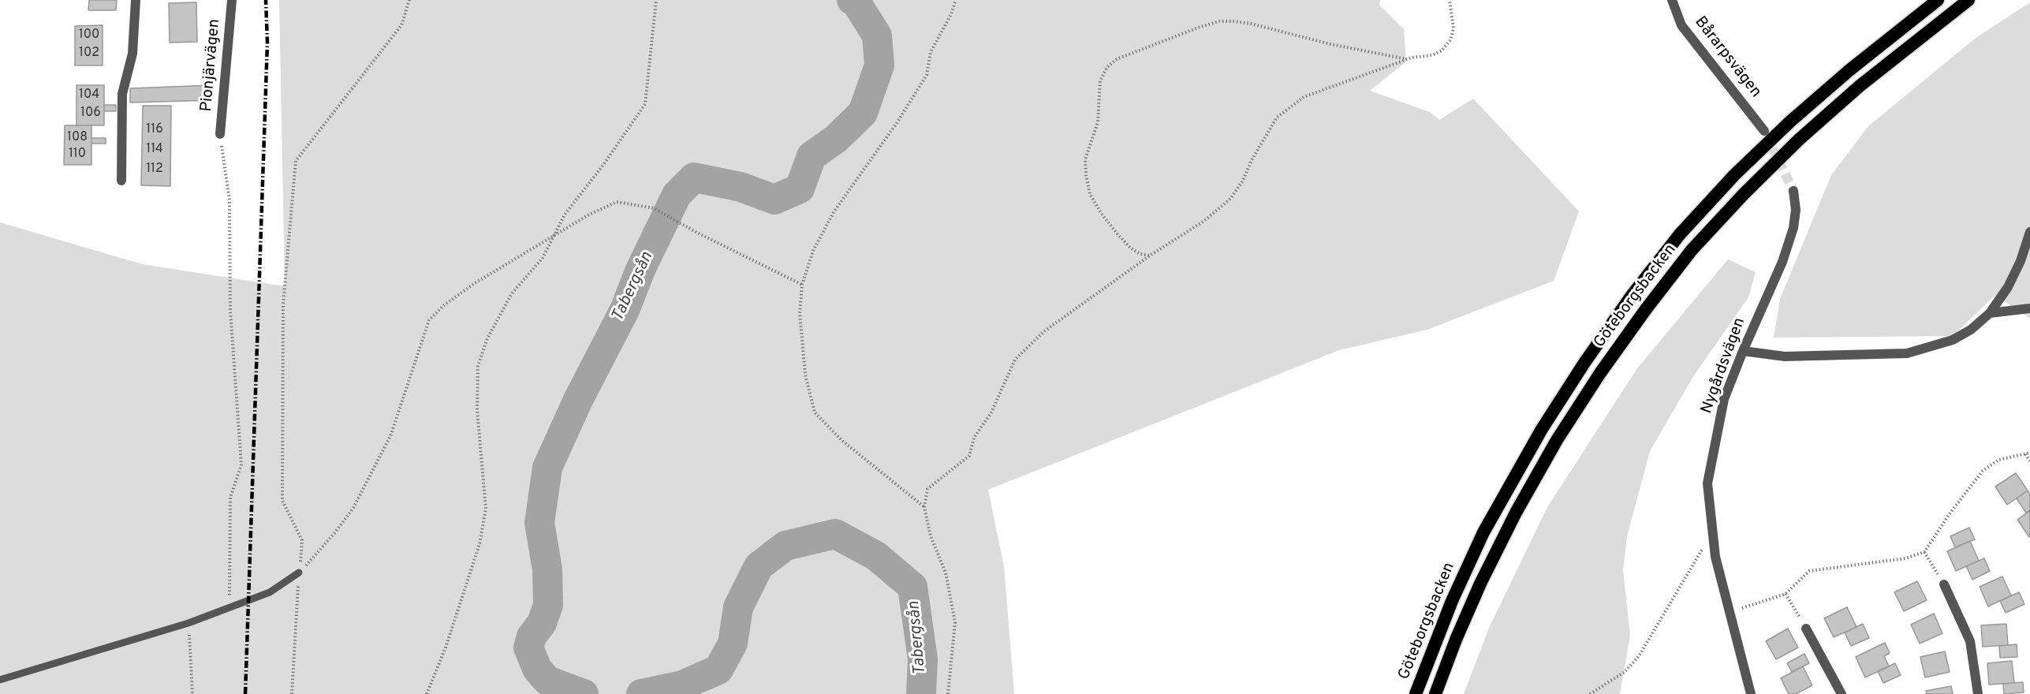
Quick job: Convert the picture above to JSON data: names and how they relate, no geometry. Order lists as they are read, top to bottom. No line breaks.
{"streets":{"highway":["Göteborgsbacken"],"street":["Bårarpsvägen","Pionjärvägen","Nygårdsvägen"]},"water":["Tabergsån"],"house_numbers":["100","102","104","106","116","108","114","110","112"]}
